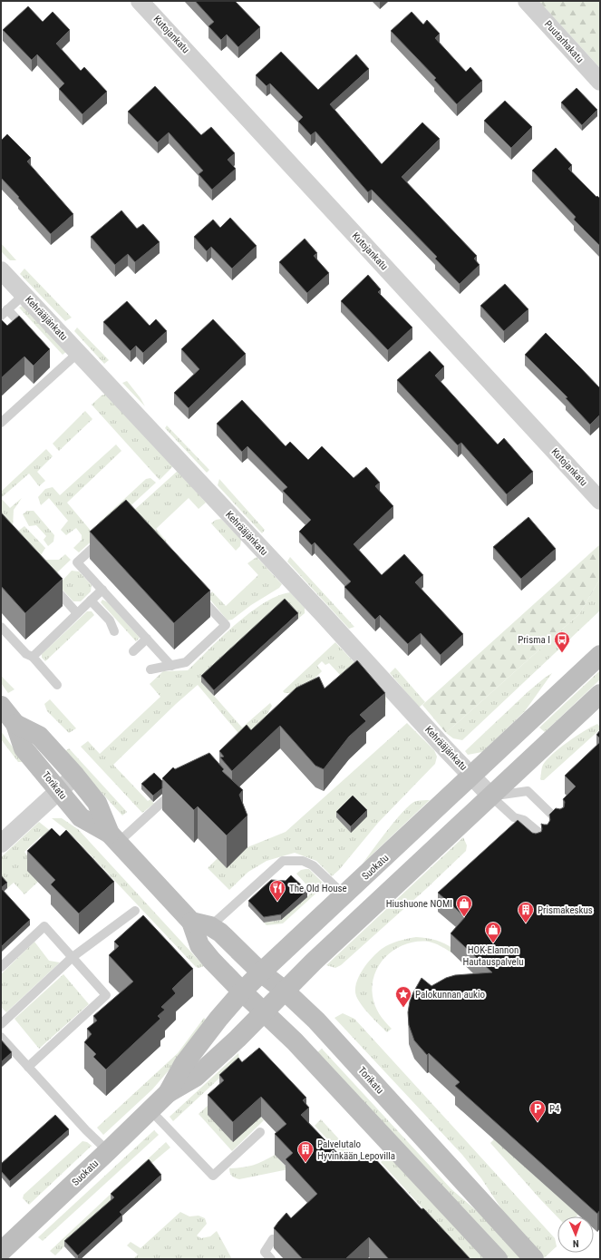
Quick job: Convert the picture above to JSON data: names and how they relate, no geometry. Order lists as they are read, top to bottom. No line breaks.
{"streets":{"street":["Kutojankatu","Puutarhakatu","Kehrääjänkatu","Torikatu","Suokatu"]},"crossings":[["Kehrääjänkatu","Suokatu"],["Torikatu","Suokatu"]],"places":{"bus stop":["Prisma I"],"restaurant":["The Old House"],"shop":["Hiushuone NOMI","HOK-Elannon Hautauspalvelu"],"building":["Prismakeskus","Palvelutalo Hyvinkään Lepovilla"],"place":["Palokunnan aukio"],"parking":["P4"]},"north":"bottom"}
